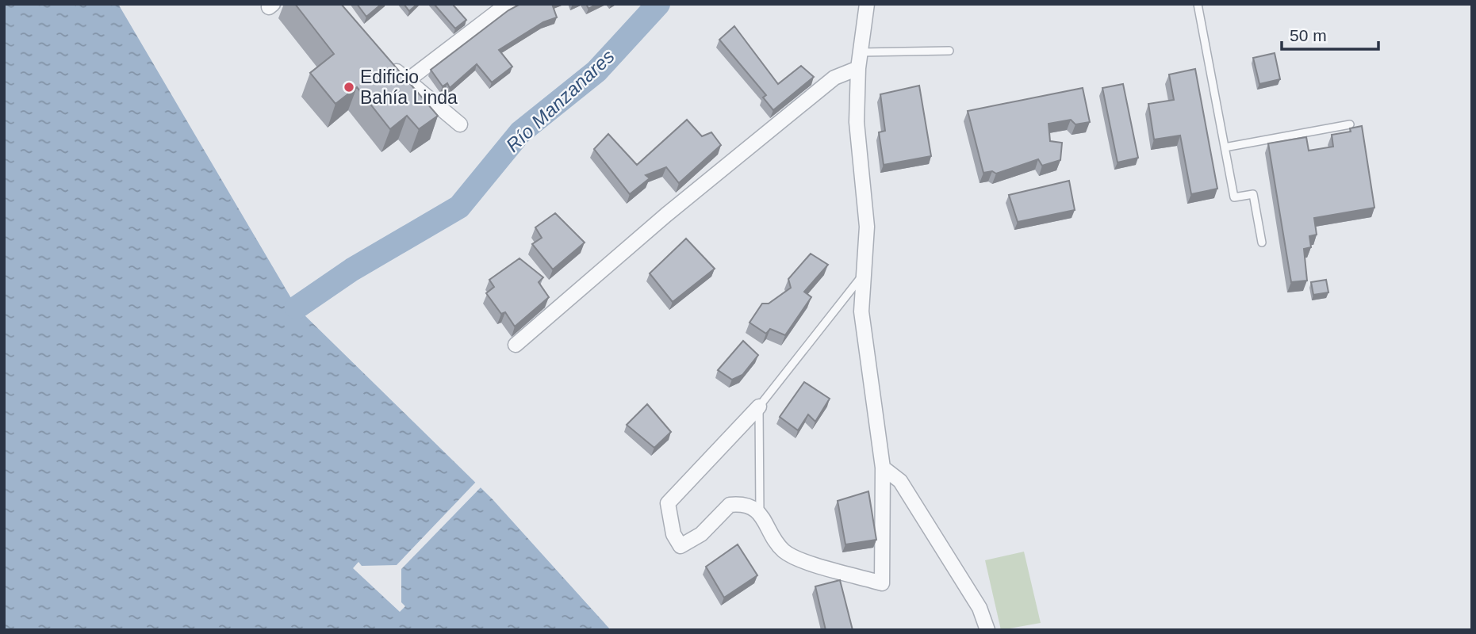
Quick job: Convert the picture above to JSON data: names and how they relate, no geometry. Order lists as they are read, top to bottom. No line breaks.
{"water":["Río Manzanares"],"places":["Edificio Bahía Linda"],"scale_bar":"50 m"}
